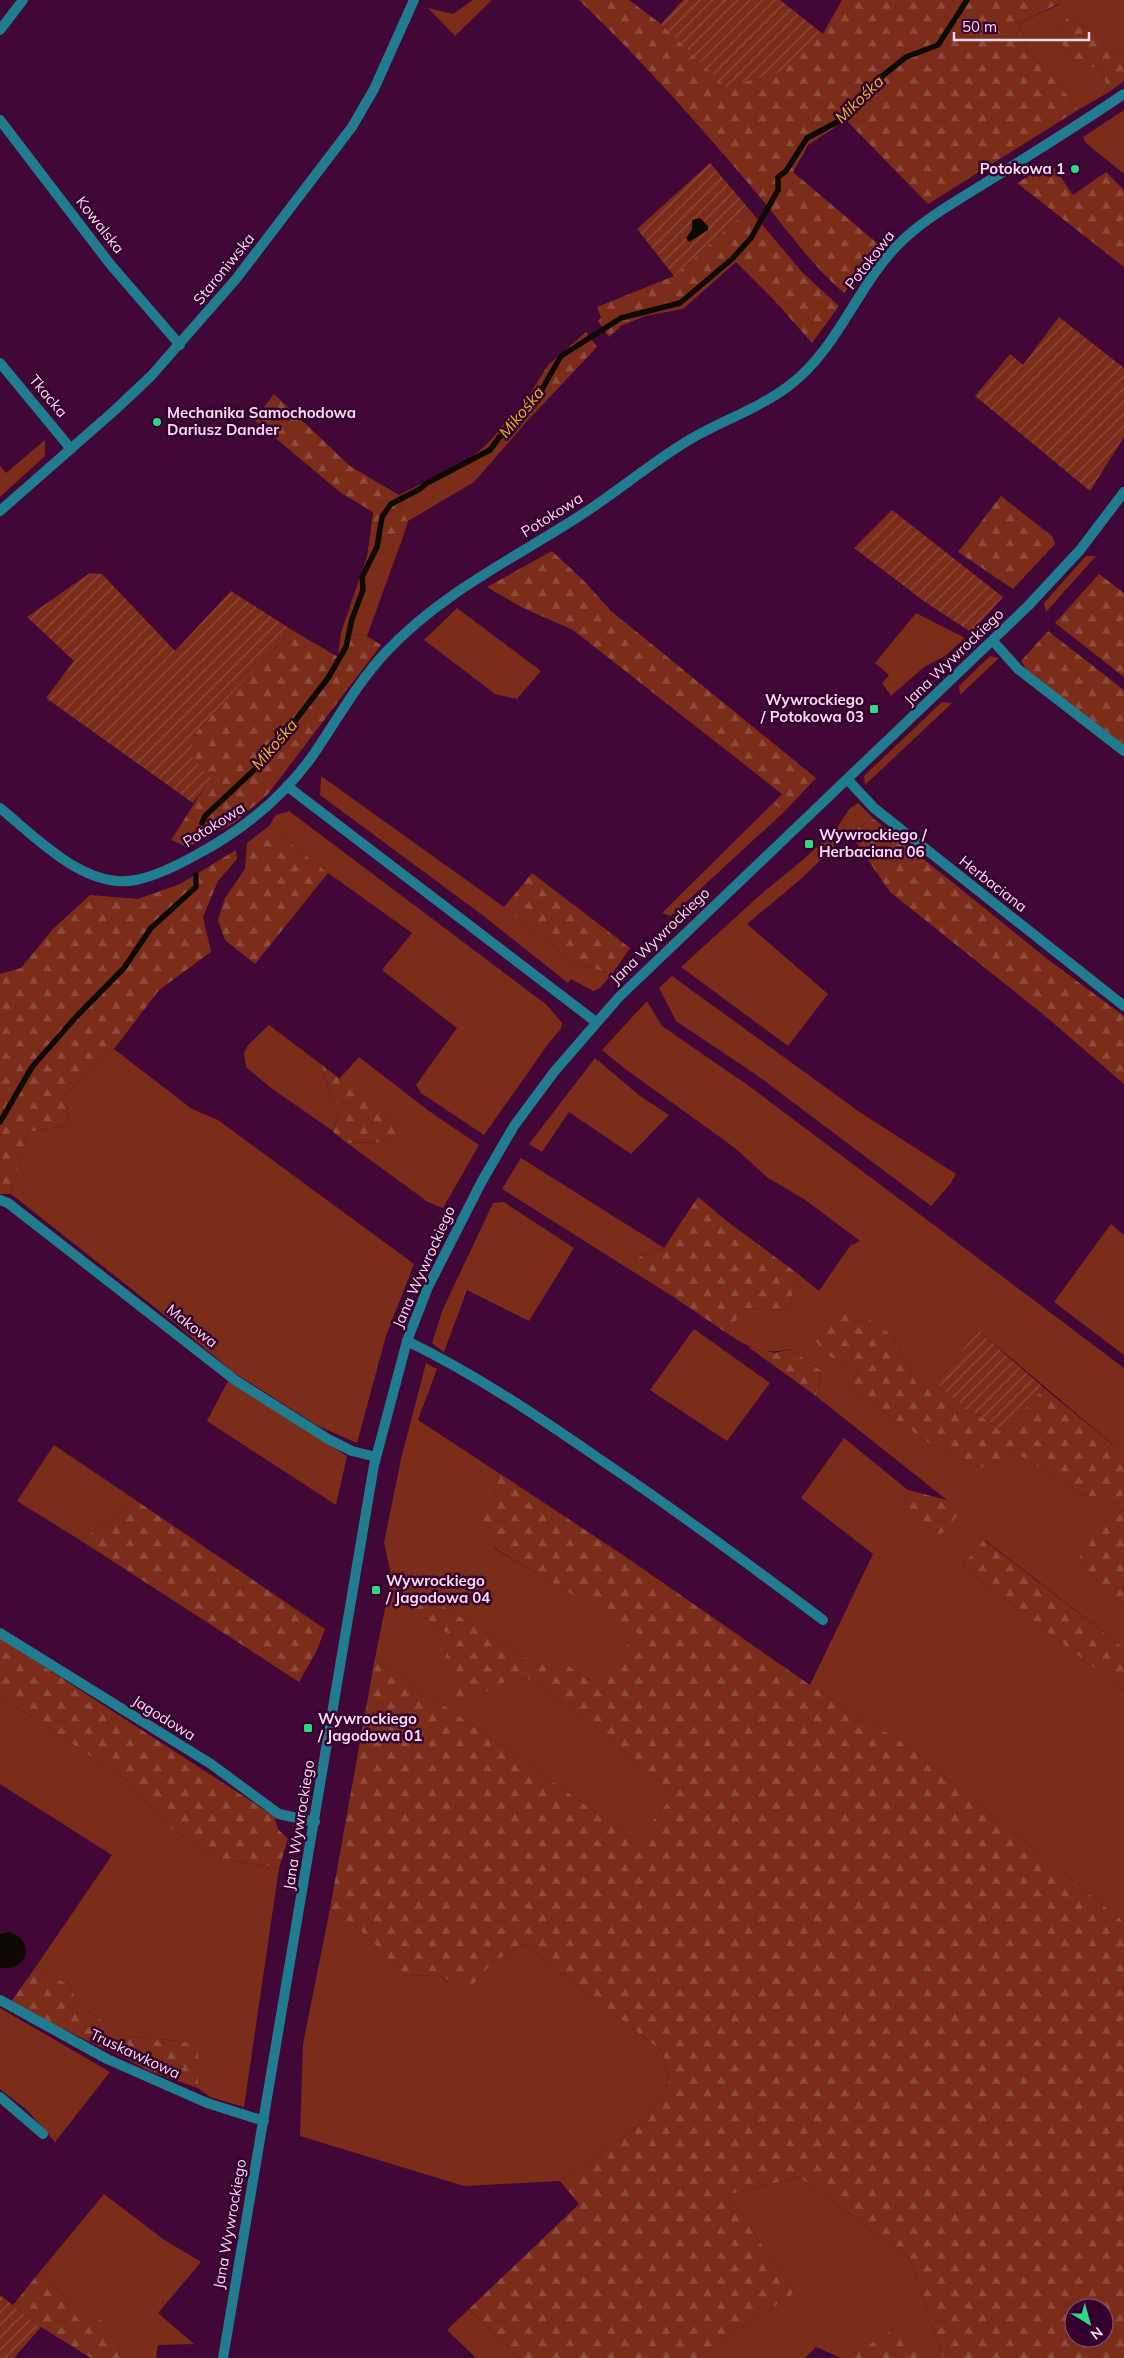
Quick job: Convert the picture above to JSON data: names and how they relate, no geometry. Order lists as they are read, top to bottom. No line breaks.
{"streets":{"street":["Kowalska","Potokowa","Staroniwska","Tkacka","Jana Wywrockiego","Herbaciana","Makowa","Jagodowa","Truskawkowa"]},"crossings":[["Kowalska","Staroniwska"],["Staroniwska","Tkacka"],["Jana Wywrockiego","Herbaciana"],["Jana Wywrockiego","Makowa"],["Jana Wywrockiego","Jagodowa"],["Jana Wywrockiego","Truskawkowa"]],"water":["Mikośka"],"places":{"other":["Potokowa 1","Mechanika Samochodowa Dariusz Dander"],"transit":["Wywrockiego / Potokowa 03","Wywrockiego / Herbaciana 06","Wywrockiego / Jagodowa 04","Wywrockiego / Jagodowa 01"]},"scale_bar":"50 m","north":"bottom right"}
